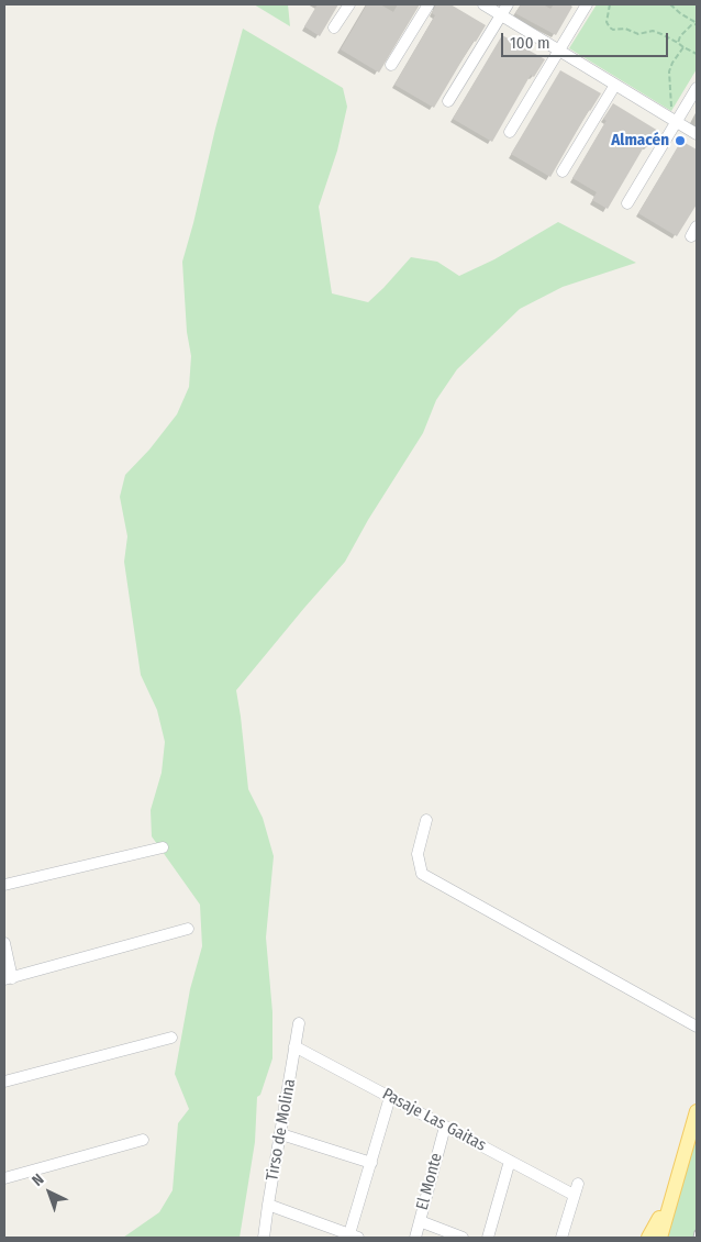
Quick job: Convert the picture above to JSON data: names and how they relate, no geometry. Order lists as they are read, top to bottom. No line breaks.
{"streets":{"street":["Pasaje Las Gaitas","Tirso de Molina","El Monte"]},"crossings":[["Pasaje Las Gaitas","Tirso de Molina"],["Pasaje Las Gaitas","El Monte"]],"places":["Almacén"],"scale_bar":"100 m","north":"top left"}
